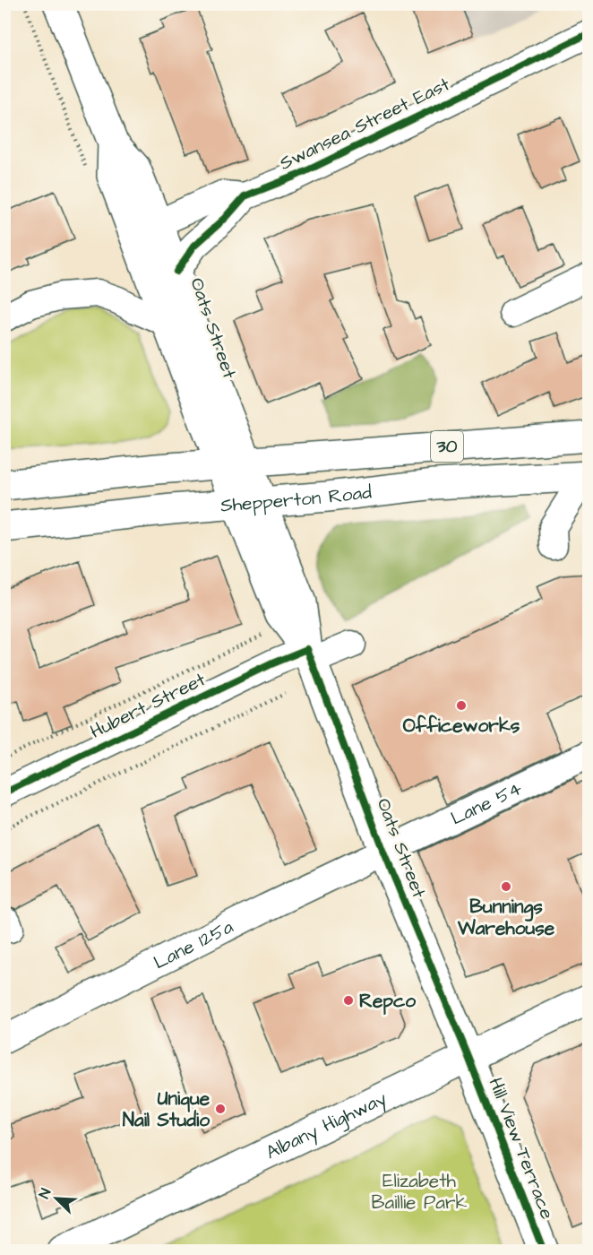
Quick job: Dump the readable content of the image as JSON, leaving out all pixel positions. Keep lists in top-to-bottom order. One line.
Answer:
{"streets":{"main road":["Oats Street","30","Shepperton Road","Albany Highway","Hill View Terrace"],"street":["Swansea Street East","Hubert Street","Lane 54","Lane 125a"]},"crossings":[["Swansea Street East","Oats Street"],["Oats Street","Shepperton Road"],["Oats Street","Hubert Street"],["Oats Street","Lane 54"],["Oats Street","Lane 125a"],["Oats Street","Albany Highway"],["Oats Street","Hill View Terrace"],["Lane 54","Lane 125a"],["Albany Highway","Hill View Terrace"]],"parks":["Elizabeth Baillie Park"],"places":["Officeworks","Bunnings Warehouse","Repco","Unique Nail Studio"],"north":"top left"}
